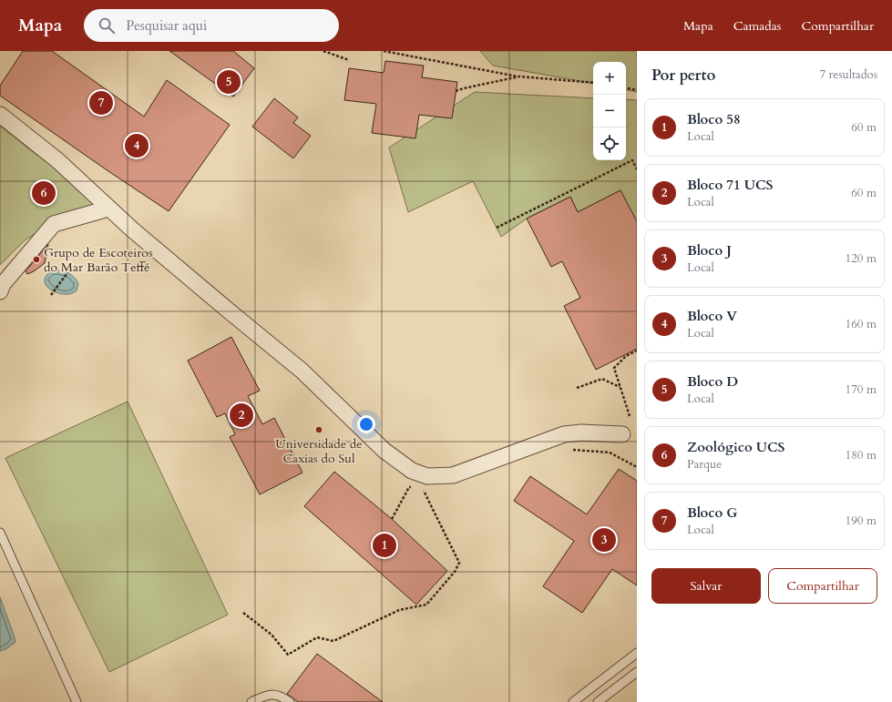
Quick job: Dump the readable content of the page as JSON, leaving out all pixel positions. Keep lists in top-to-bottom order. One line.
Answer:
{"places":["Grupo de Escoteiros do Mar Barão Teffé","Universidade de Caxias do Sul"],"page":{"header":"Mapa","search":"Pesquisar aqui","nav":["Mapa","Camadas","Compartilhar"],"heading":["Por perto","7 resultados"],"map_buttons":["+","−"],"pins":["5","7","4","6","2","3","1"],"list":[{"mark":"1","name":"Bloco 58","note":"Local","value":"60 m"},{"mark":"2","name":"Bloco 71 UCS","note":"Local","value":"60 m"},{"mark":"3","name":"Bloco J","note":"Local","value":"120 m"},{"mark":"4","name":"Bloco V","note":"Local","value":"160 m"},{"mark":"5","name":"Bloco D","note":"Local","value":"170 m"},{"mark":"6","name":"Zoológico UCS","note":"Parque","value":"180 m"},{"mark":"7","name":"Bloco G","note":"Local","value":"190 m"}],"buttons":["Salvar","Compartilhar"]}}
